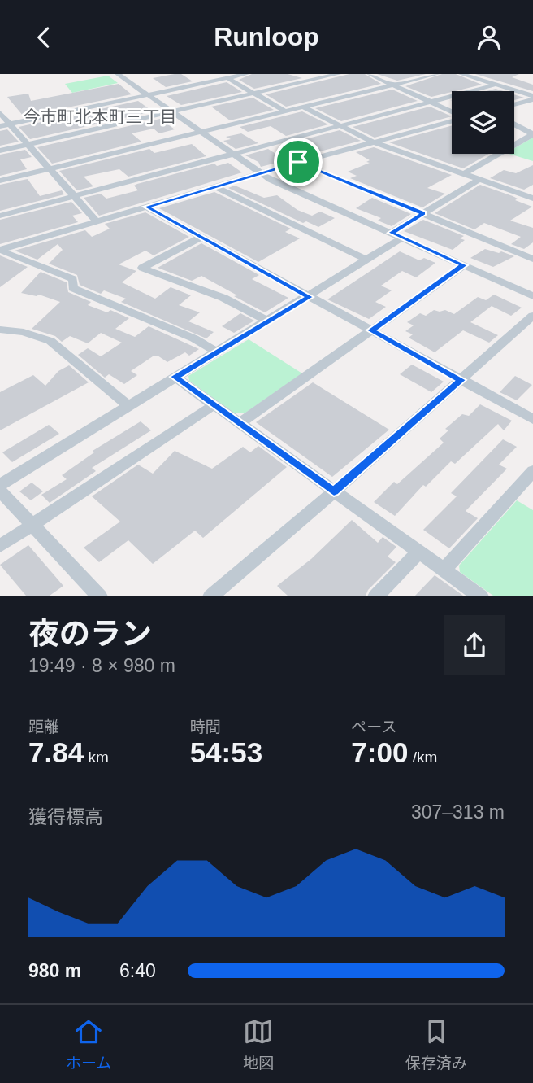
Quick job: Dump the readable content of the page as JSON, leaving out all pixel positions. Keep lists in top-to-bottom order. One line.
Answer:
{"districts":["今市町北本町三丁目"],"page":{"header":"Runloop","heading":["夜のラン","19:49 · 8 × 980 m"],"stats":[["距離","7.84 km"],["時間","54:53"],["ペース","7:00 /km"]],"chart":["獲得標高","307–313 m"],"list":[{"name":"980 m","note":"6:40"}],"tabs":["ホーム","地図","保存済み"]}}
